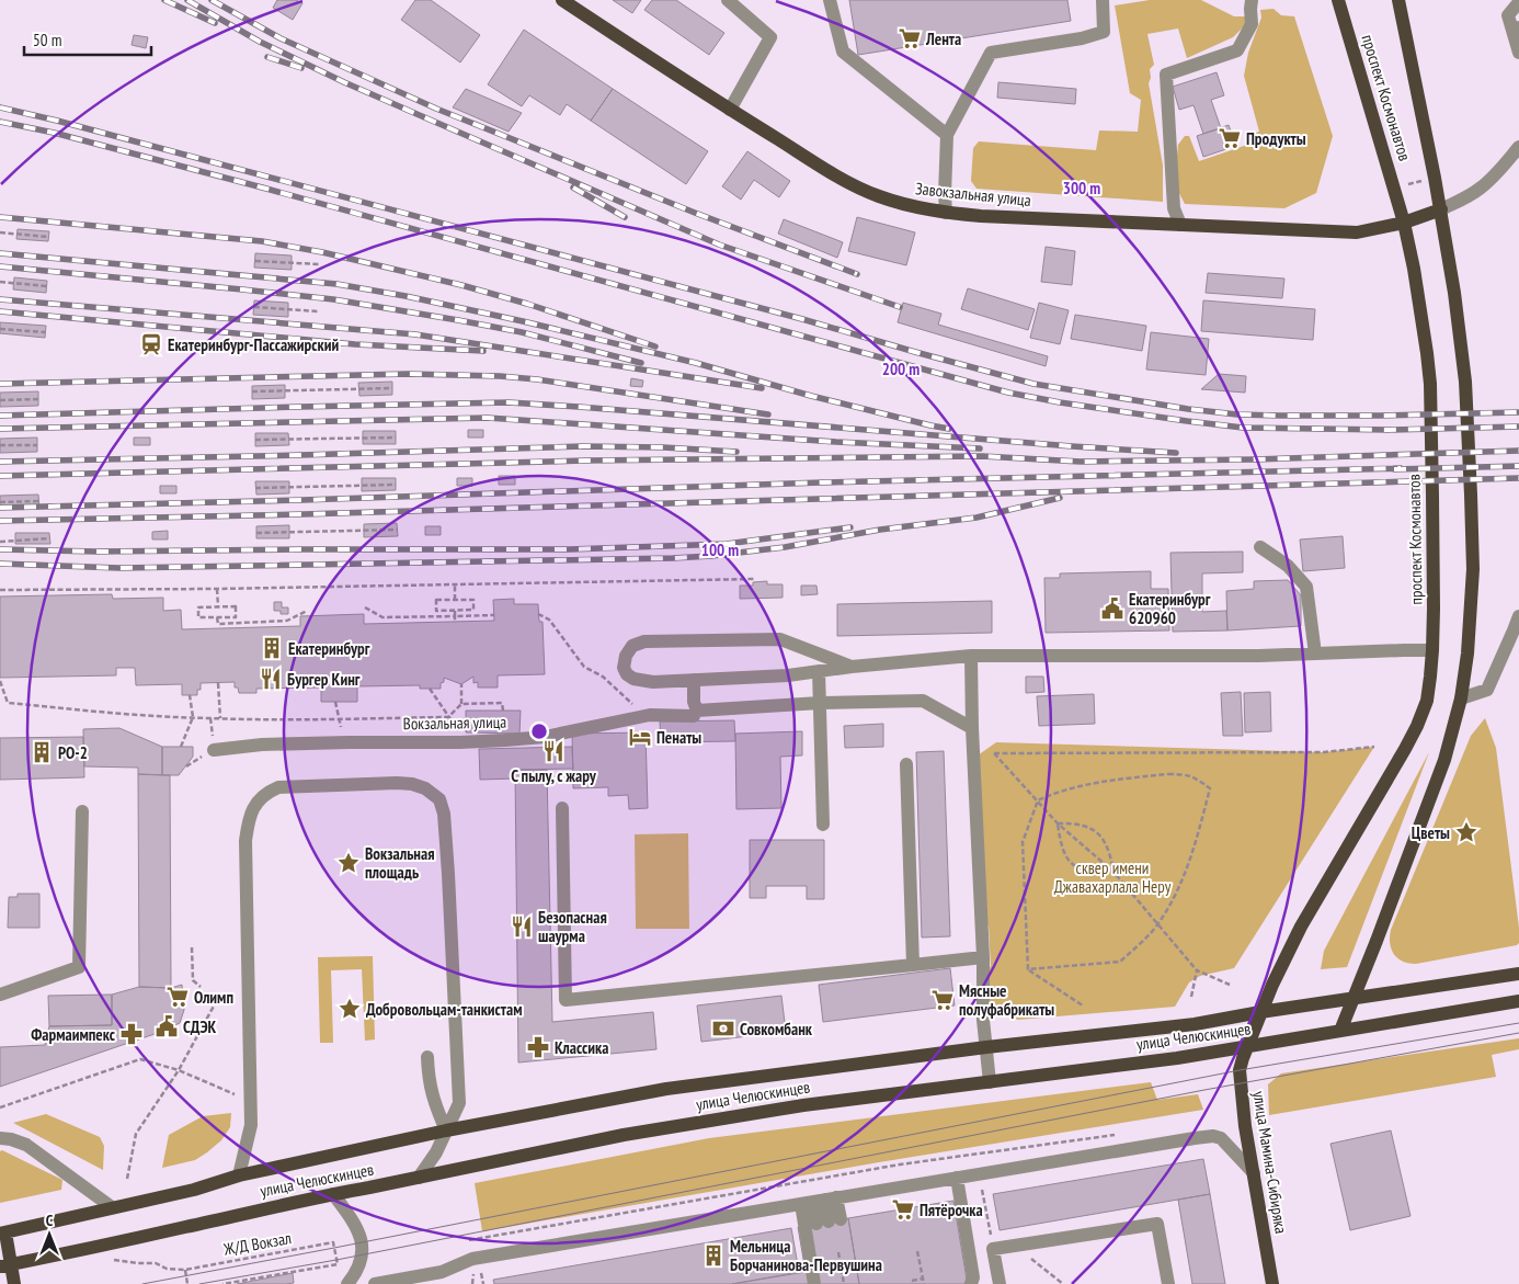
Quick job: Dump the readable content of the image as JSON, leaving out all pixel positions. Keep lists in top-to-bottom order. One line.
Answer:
{"streets":{"main road":["проспект Космонавтов","Завокзальная улица","улица Челюскинцев","улица Мамина-Сибиряка"],"street":["Вокзальная улица"],"path":["Ж/Д Вокзал"]},"crossings":[["проспект Космонавтов","Завокзальная улица"],["проспект Космонавтов","улица Челюскинцев"],["проспект Космонавтов","улица Мамина-Сибиряка"],["улица Челюскинцев","улица Мамина-Сибиряка"]],"parks":["сквер имени Джавахарлала Неру"],"places":{"supermarket":["Лента","Продукты","Олимп","Мясные полуфабрикаты","Пятёрочка"],"station":["Екатеринбург-Пассажирский"],"public building":["Екатеринбург 620960","СДЭК"],"building":["Екатеринбург","РО-2","Мельница Борчанинова-Первушина"],"restaurant":["Бургер Кинг","С пылу, с жару","Безопасная шаурма"],"hotel":["Пенаты"],"place":["Цветы","Вокзальная площадь","Добровольцам-танкистам"],"bank":["Совкомбанк"],"pharmacy":["Фармаимпекс","Классика"]},"scale_bar":"50 m","north":"top","rings":["300 m","200 m","100 m"]}
